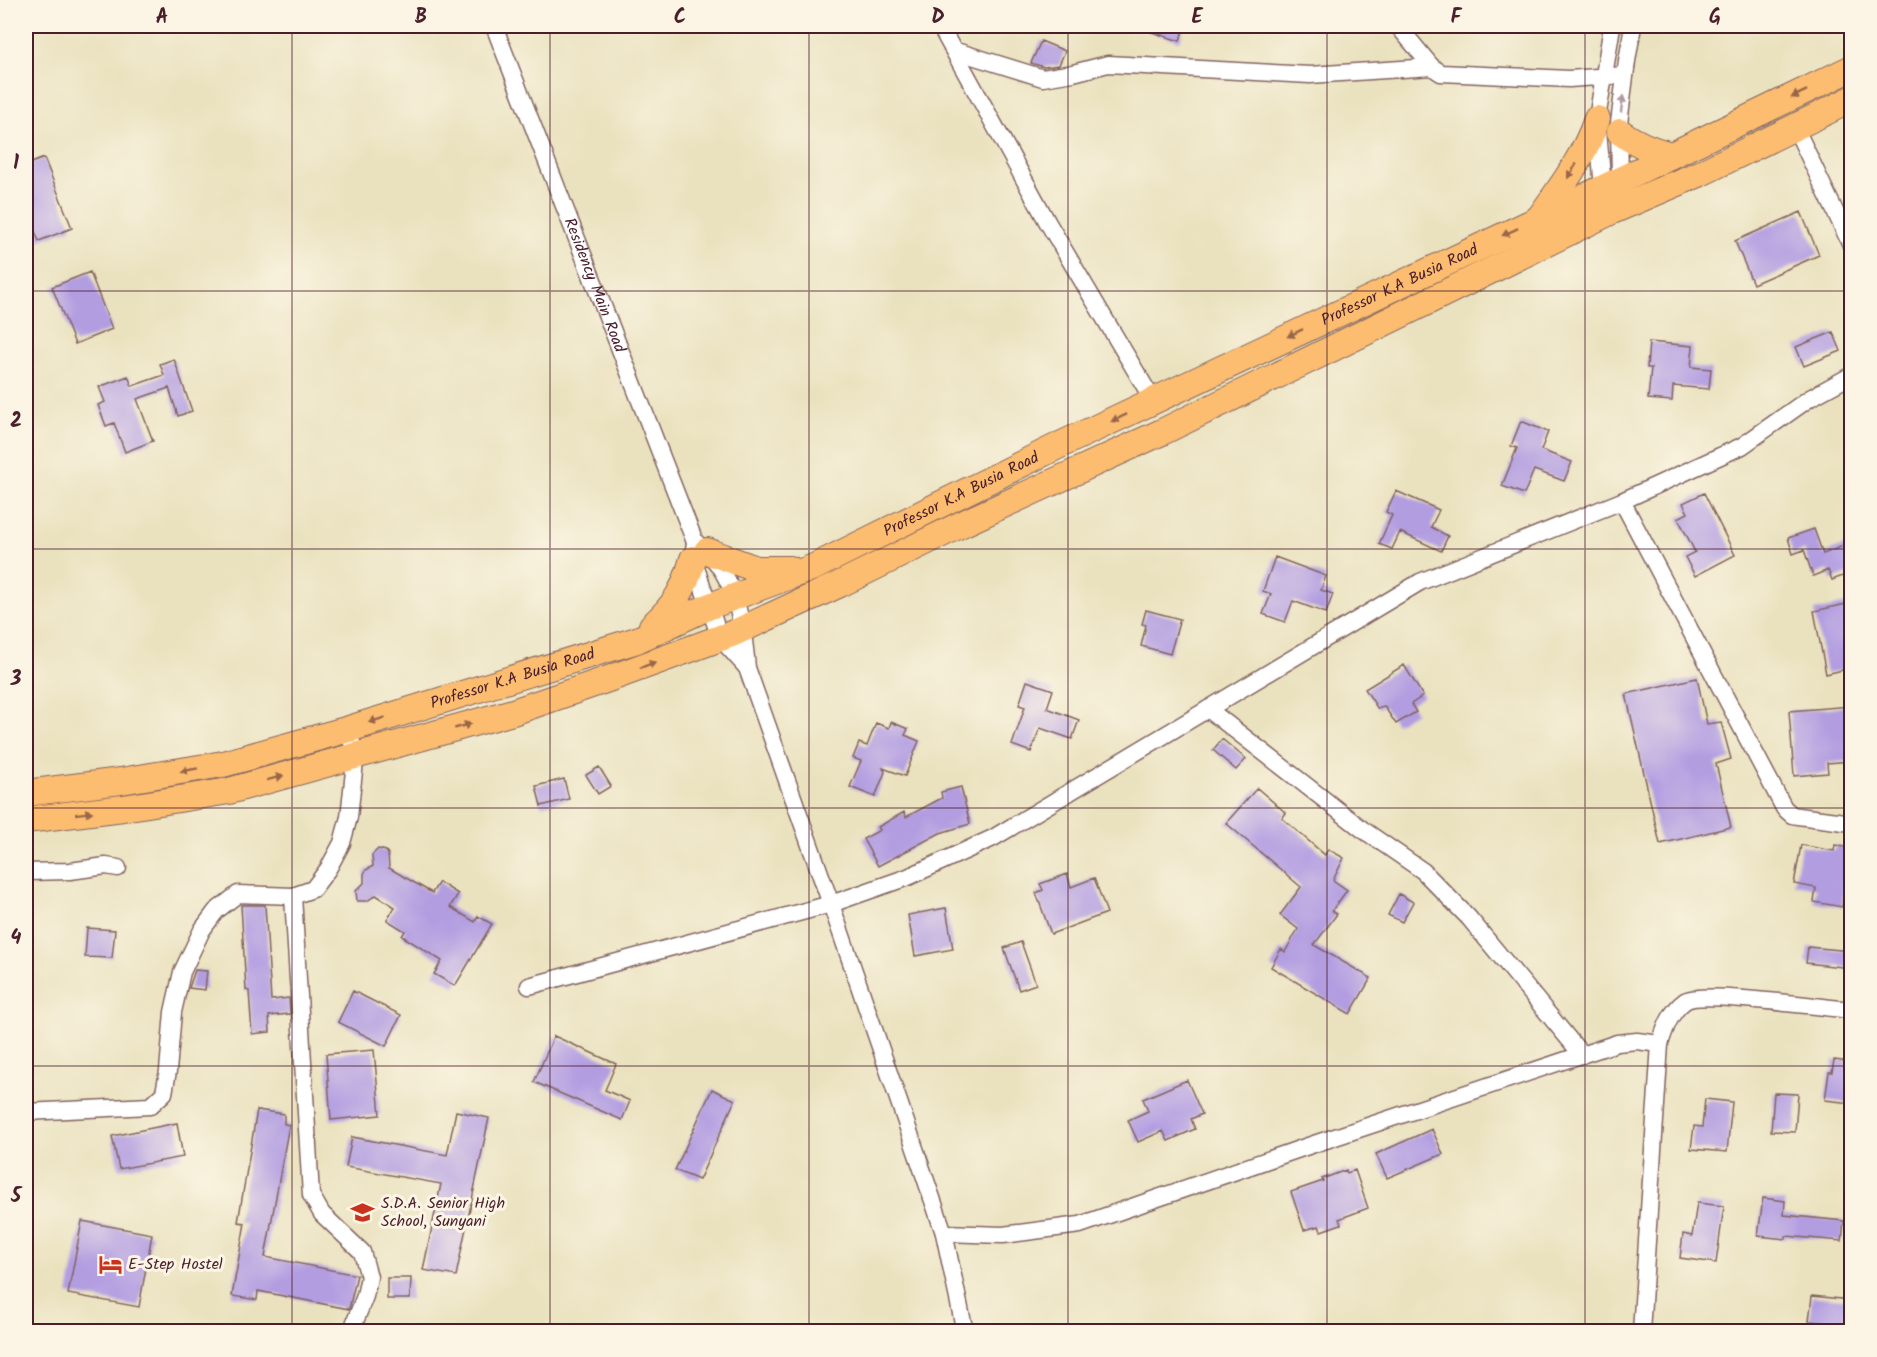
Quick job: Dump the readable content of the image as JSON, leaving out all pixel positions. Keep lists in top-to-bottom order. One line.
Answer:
{"streets":{"main road":["Professor K.A Busia Road"],"street":["Residency Main Road"]},"places":{"school or university":["S.D.A. Senior High School, Sunyani"],"hotel":["E-Step Hostel"]},"grid":{"columns":["A","B","C","D","E","F","G"],"rows":["1","2","3","4","5"]}}
